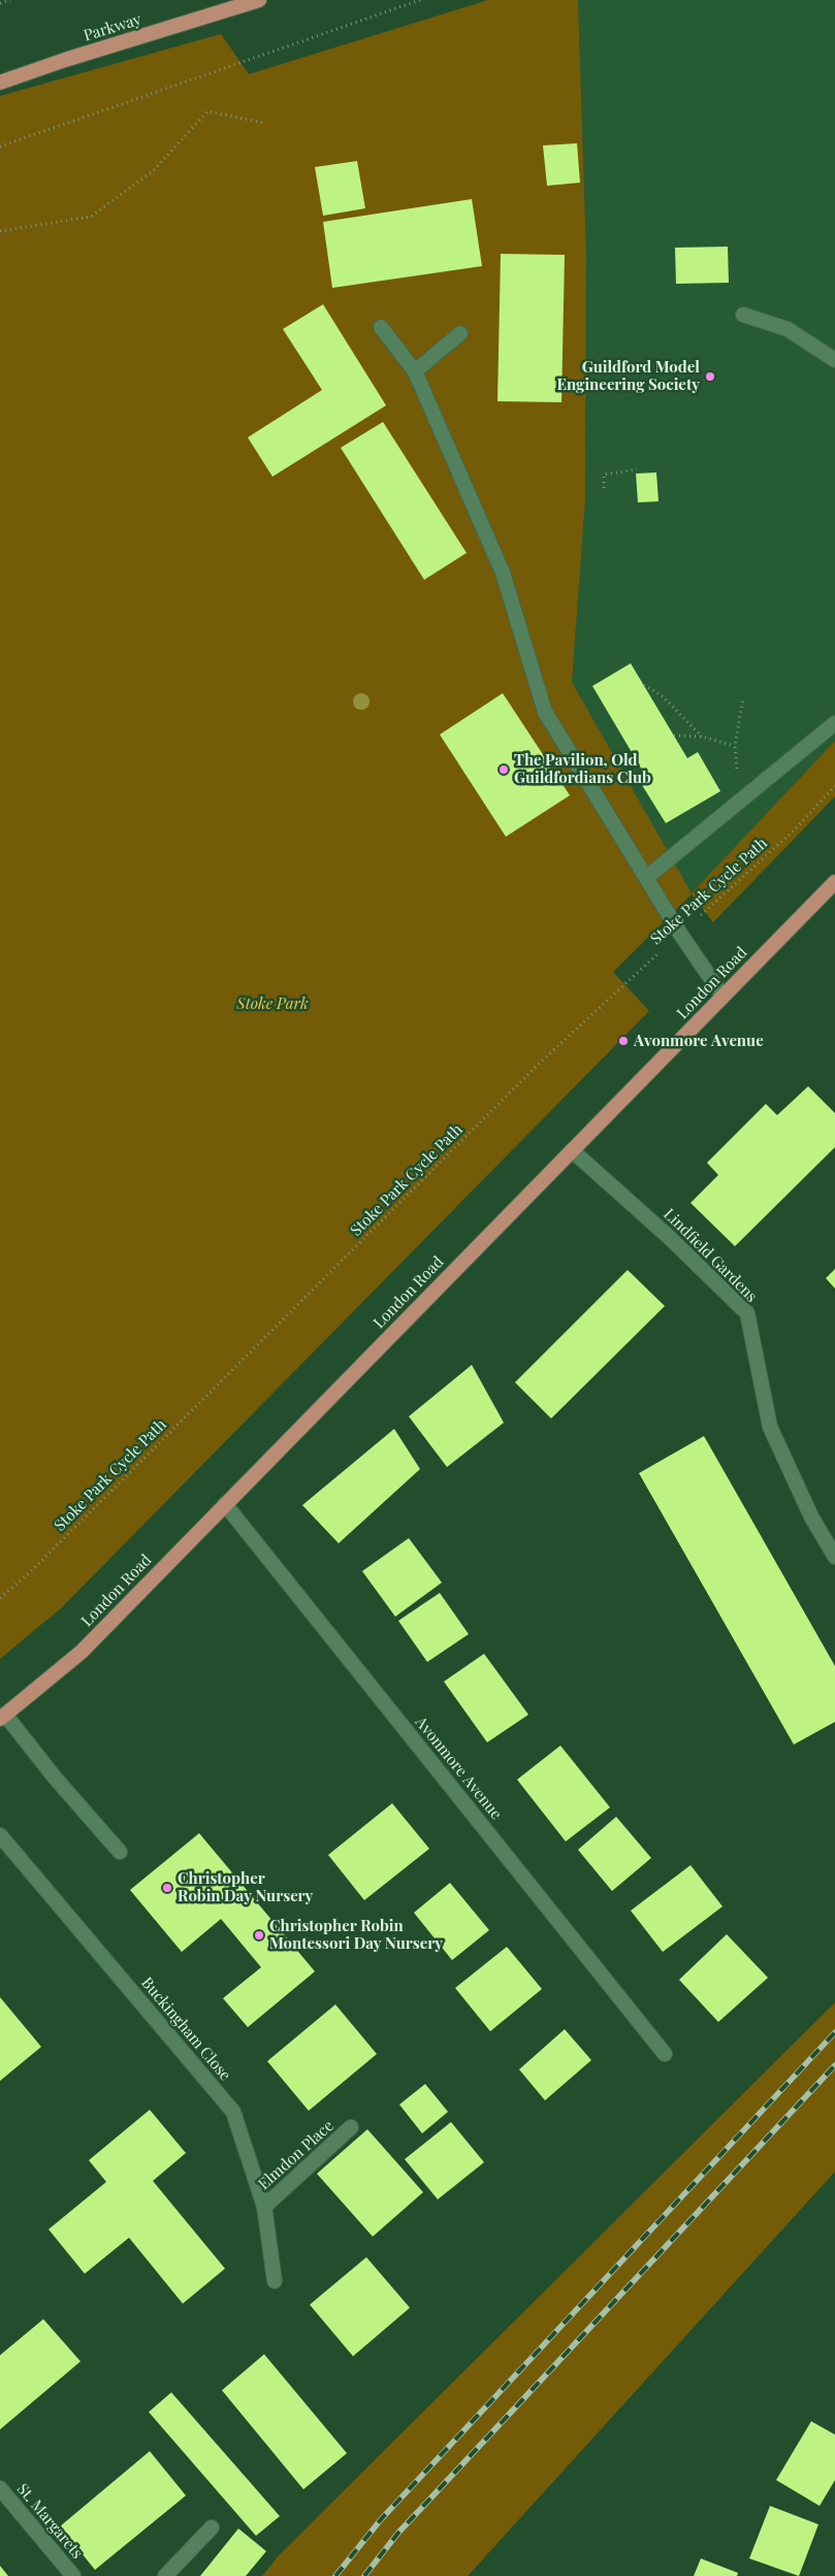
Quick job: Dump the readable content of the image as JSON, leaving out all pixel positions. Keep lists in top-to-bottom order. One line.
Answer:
{"streets":{"main road":["Parkway","London Road"],"street":["Lindfield Gardens","Avonmore Avenue","Buckingham Close","Elmdon Place","St. Margarets"],"path":["Stoke Park Cycle Path"]},"crossings":[["London Road","Lindfield Gardens"],["London Road","Avonmore Avenue"],["Buckingham Close","Elmdon Place"]],"parks":["Stoke Park"],"places":["Guildford Model Engineering Society","The Pavilion, Old Guildfordians Club","Avonmore Avenue","Christopher Robin Day Nursery","Christopher Robin Montessori Day Nursery"]}
